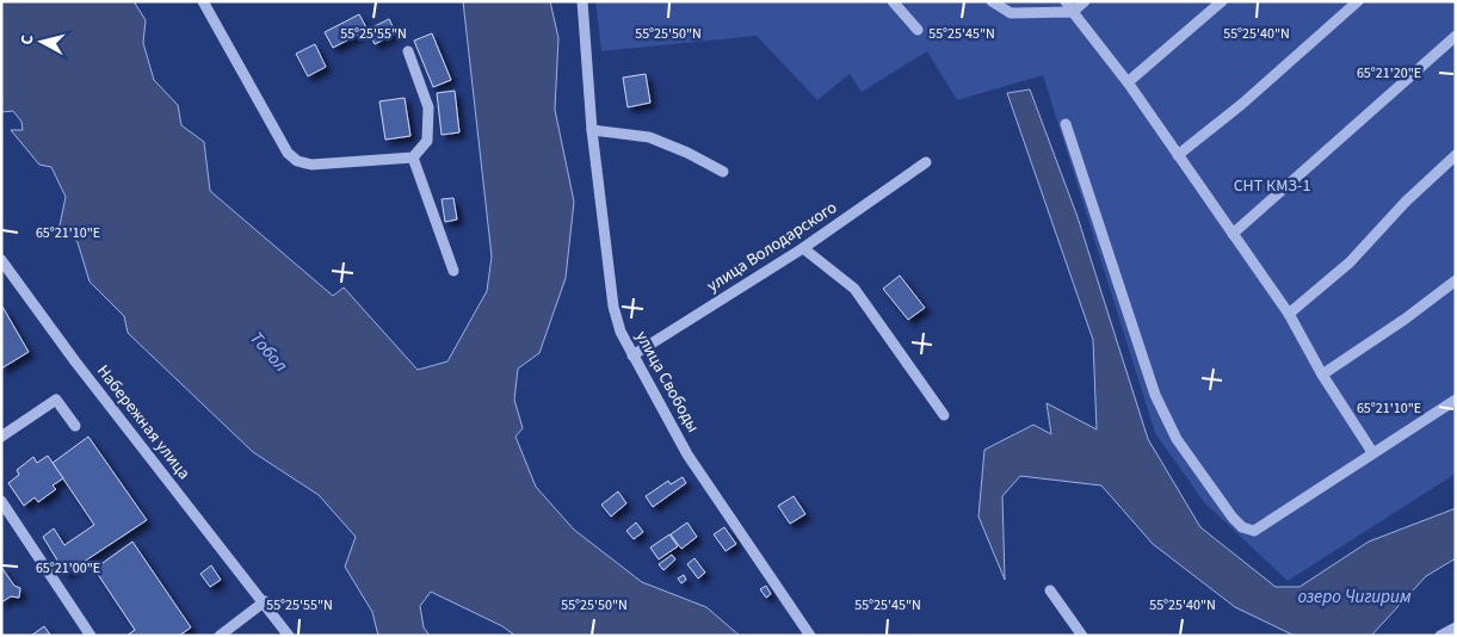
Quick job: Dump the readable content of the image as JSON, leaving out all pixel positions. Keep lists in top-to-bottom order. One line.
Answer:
{"streets":{"street":["улица Володарского","улица Свободы","Набережная улица"]},"crossings":[["улица Володарского","улица Свободы"]],"water":["Тобол","озеро Чигирим"],"parks":["СНТ КМЗ-1"],"north":"left","coordinates":["55°25'55\"N","55°25'50\"N","55°25'45\"N","55°25'40\"N","65°21'20\"E","65°21'10\"E","65°21'00\"E"]}
